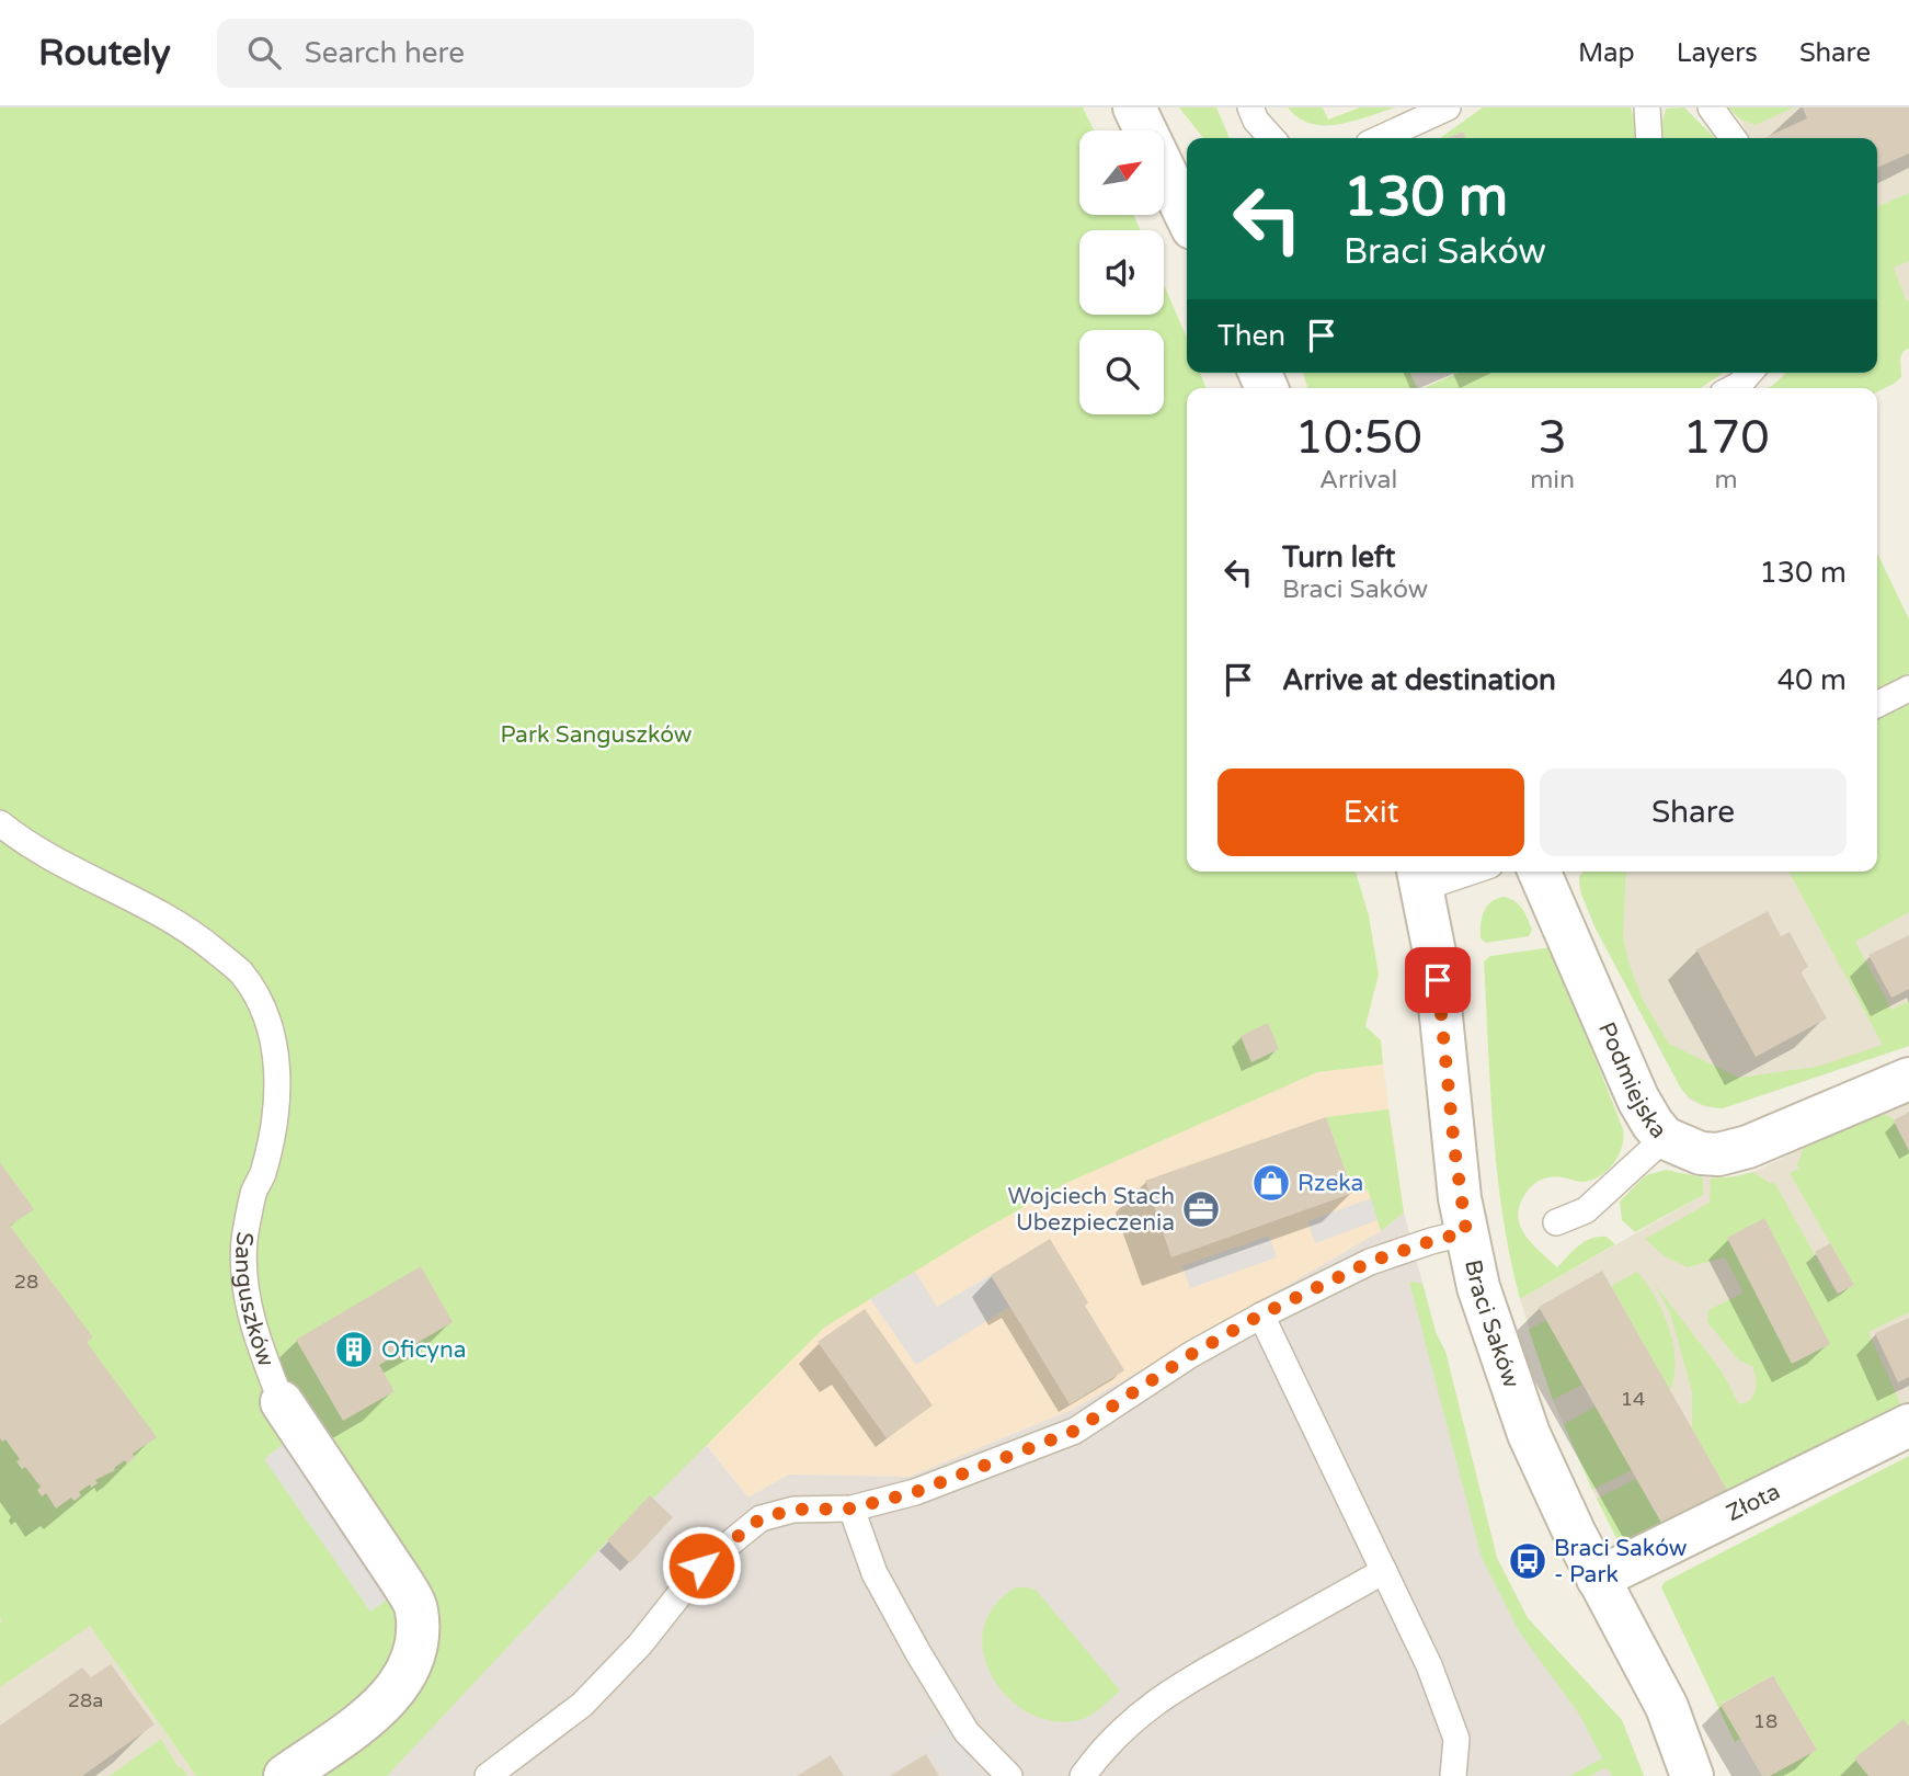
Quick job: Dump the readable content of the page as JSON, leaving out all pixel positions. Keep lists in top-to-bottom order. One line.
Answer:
{"streets":{"street":["Podmiejska","Sanguszków","Braci Saków","Złota"]},"crossings":[["Braci Saków","Złota"]],"parks":["Park Sanguszków"],"places":{"shop":["Rzeka"],"office":["Wojciech Stach Ubezpieczenia"],"building":["Oficyna"],"bus stop":["Braci Saków - Park"]},"house_numbers":["28","14","28a","18"],"north":"top right","page":{"header":"Routely","search":"Search here","nav":["Map","Layers","Share"],"turn":["130 m","Braci Saków"],"then":"Then","eta":["10:50","Arrival","3","min","170","m"],"list":[{"name":"Turn left","note":"Braci Saków","value":"130 m"},{"name":"Arrive at destination","value":"40 m"}],"buttons":["Exit","Share"]}}
